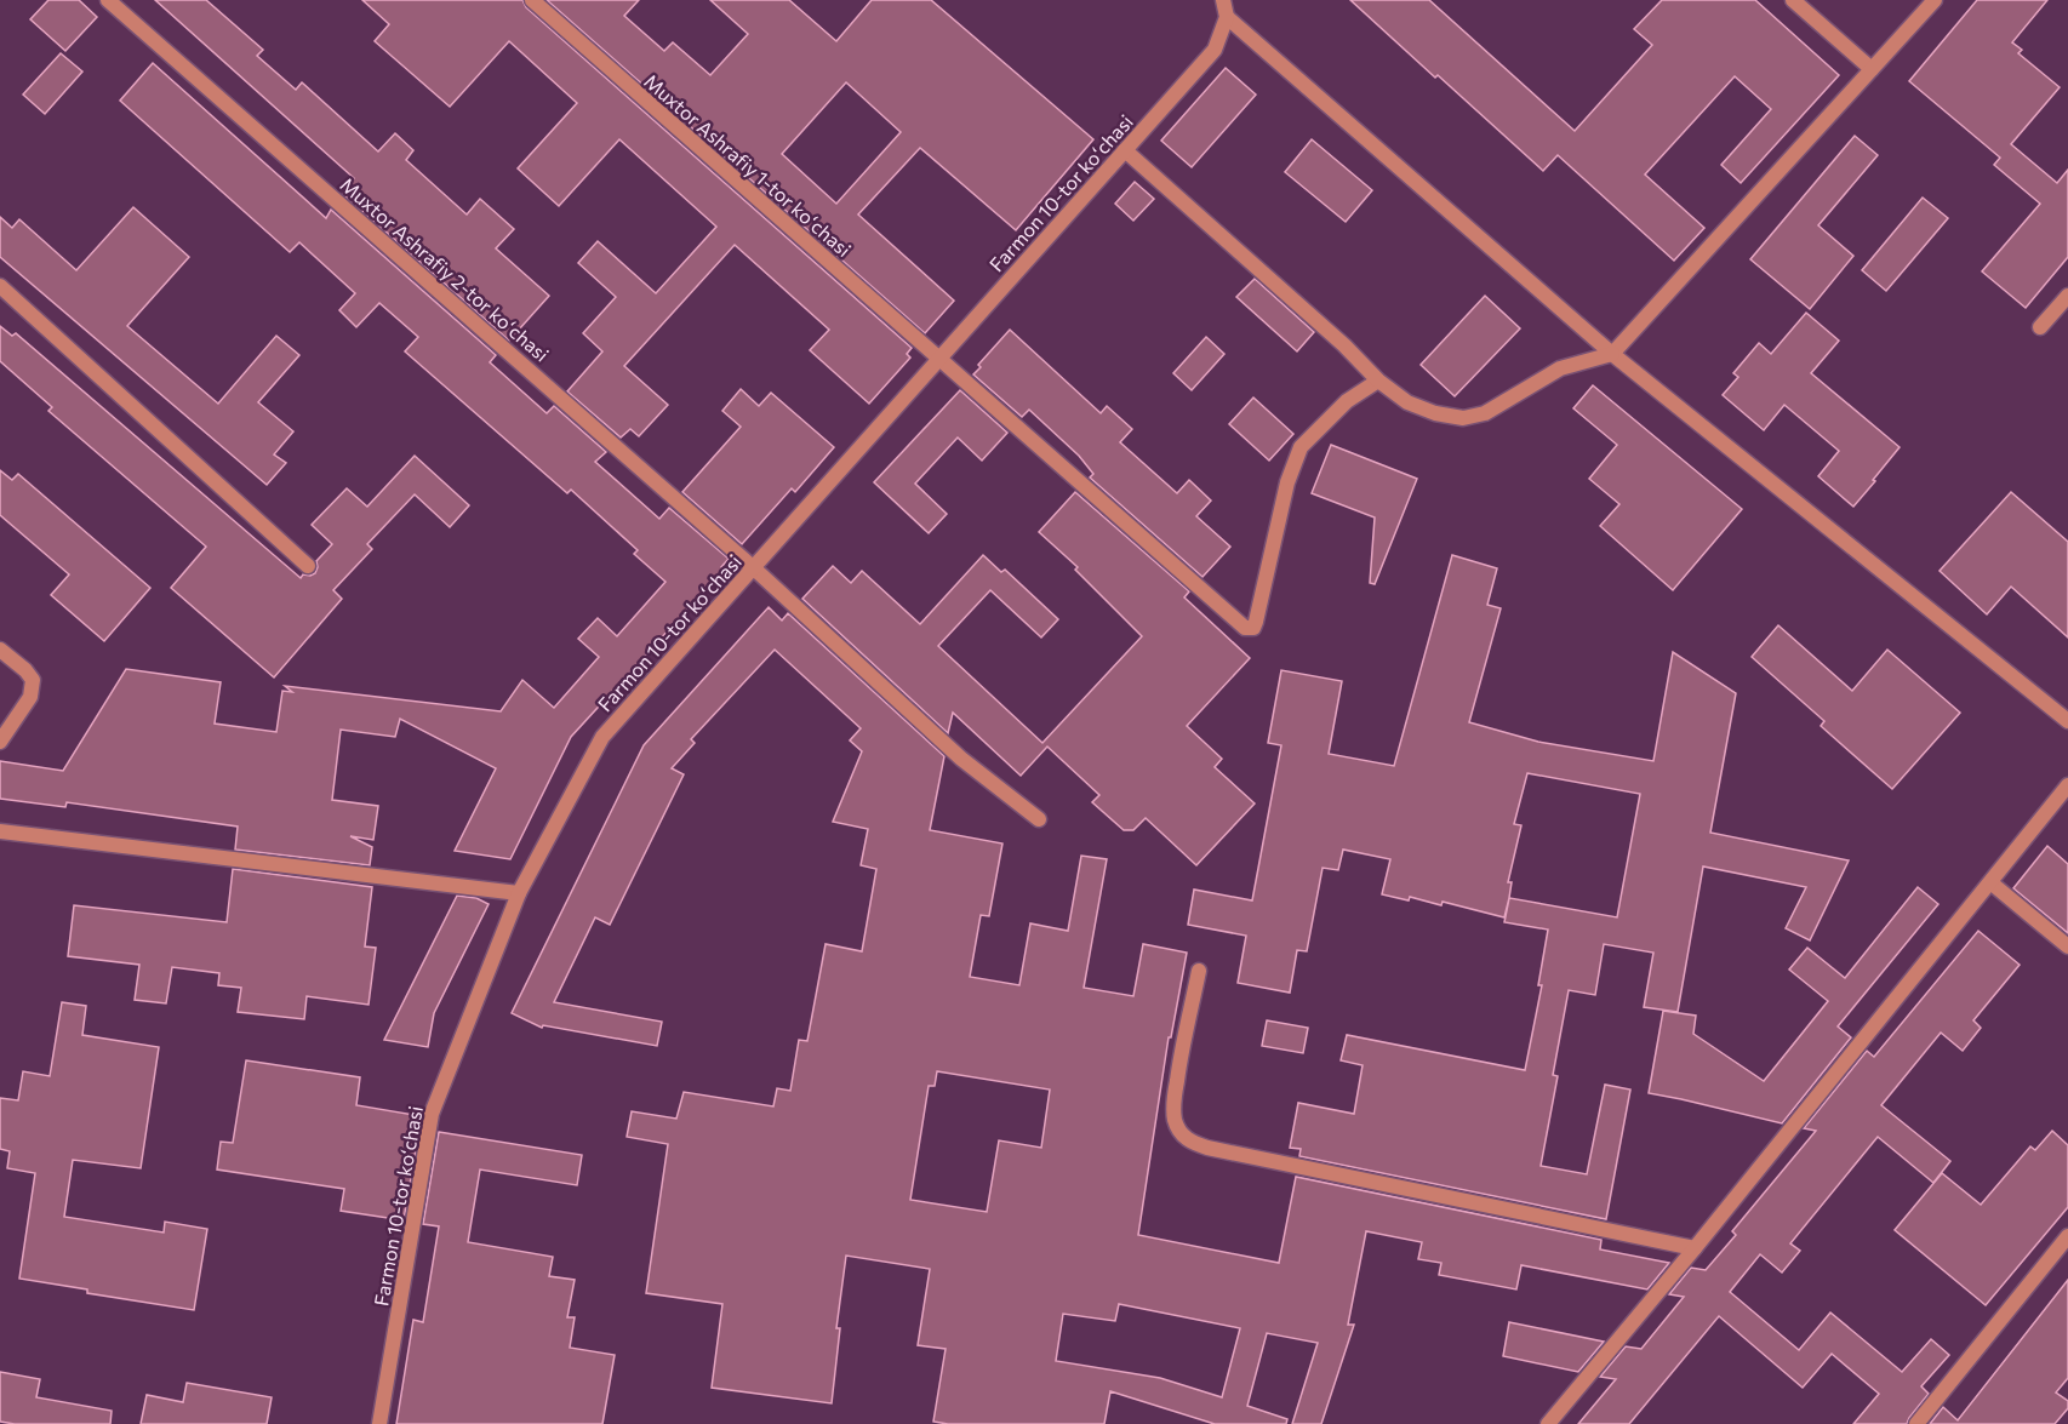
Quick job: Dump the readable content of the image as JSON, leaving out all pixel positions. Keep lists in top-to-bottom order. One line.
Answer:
{"streets":{"street":["Muxtor Ashrafiy 1-tor koʻchasi","Farmon 10-tor koʻchasi","Muxtor Ashrafiy 2-tor koʻchasi"]},"crossings":[["Muxtor Ashrafiy 1-tor koʻchasi","Farmon 10-tor koʻchasi"],["Farmon 10-tor koʻchasi","Muxtor Ashrafiy 2-tor koʻchasi"]]}
